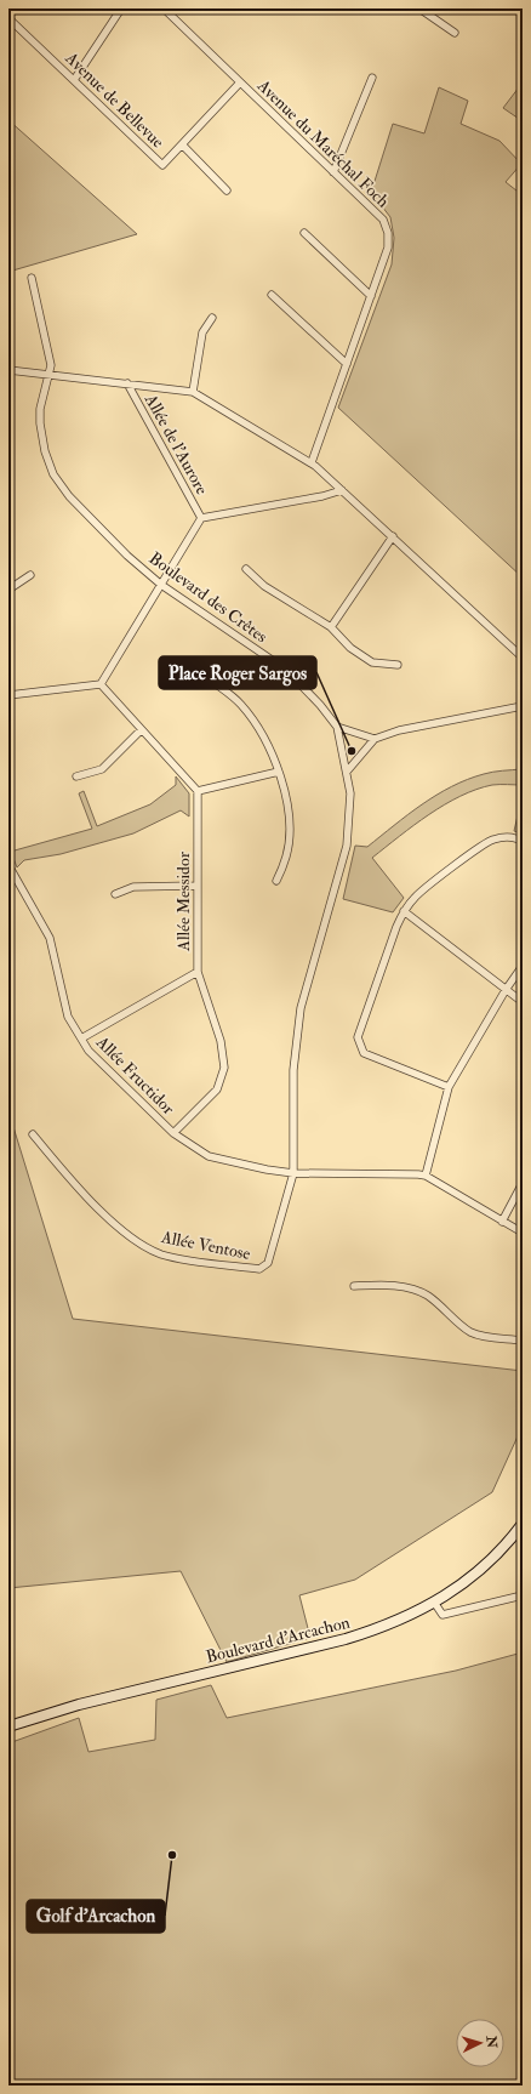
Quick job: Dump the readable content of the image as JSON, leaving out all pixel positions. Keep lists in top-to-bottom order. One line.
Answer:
{"streets":{"main road":["Boulevard d'Arcachon"],"street":["Avenue de Bellevue","Avenue du Maréchal Foch","Allée de l'Aurore","Boulevard des Crêtes","Allée Messidor","Allée Fructidor","Allée Ventose"]},"crossings":[["Avenue de Bellevue","Avenue du Maréchal Foch"],["Boulevard des Crêtes","Allée Fructidor"],["Boulevard des Crêtes","Allée Ventose"],["Allée Messidor","Allée Fructidor"],["Allée Fructidor","Allée Ventose"]],"places":["Place Roger Sargos","Golf d'Arcachon"],"north":"right"}
